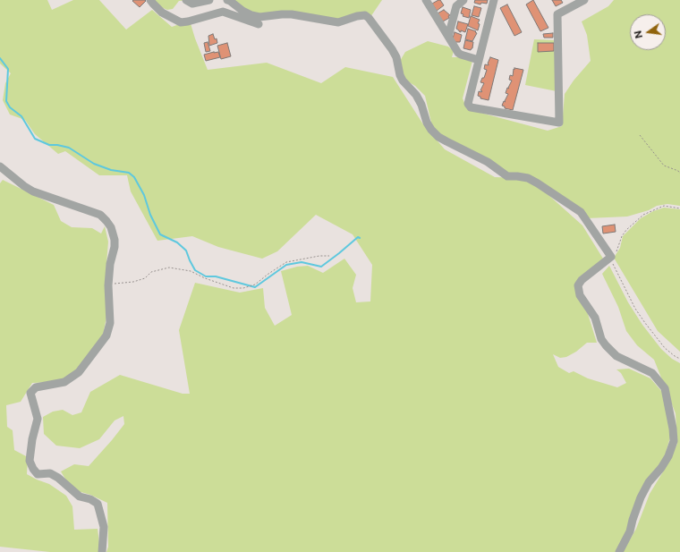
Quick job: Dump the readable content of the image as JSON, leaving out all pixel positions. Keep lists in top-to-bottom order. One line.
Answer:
{"north":"left"}
